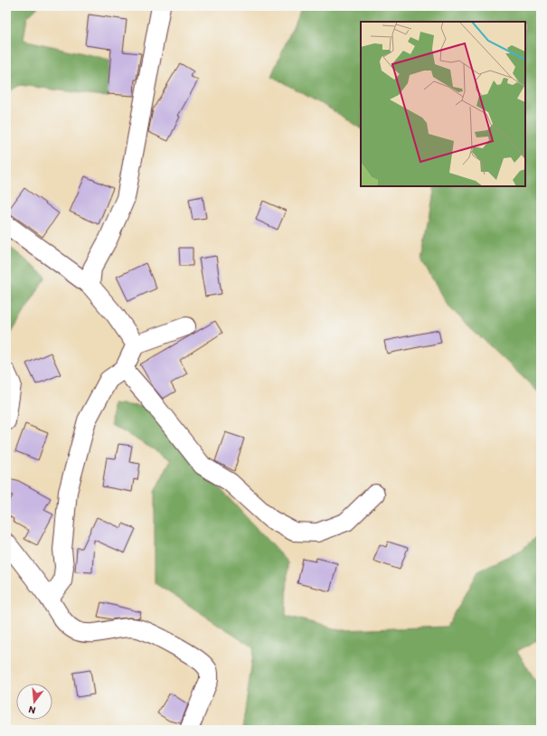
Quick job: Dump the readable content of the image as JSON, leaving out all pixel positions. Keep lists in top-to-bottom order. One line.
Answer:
{"north":"bottom"}
